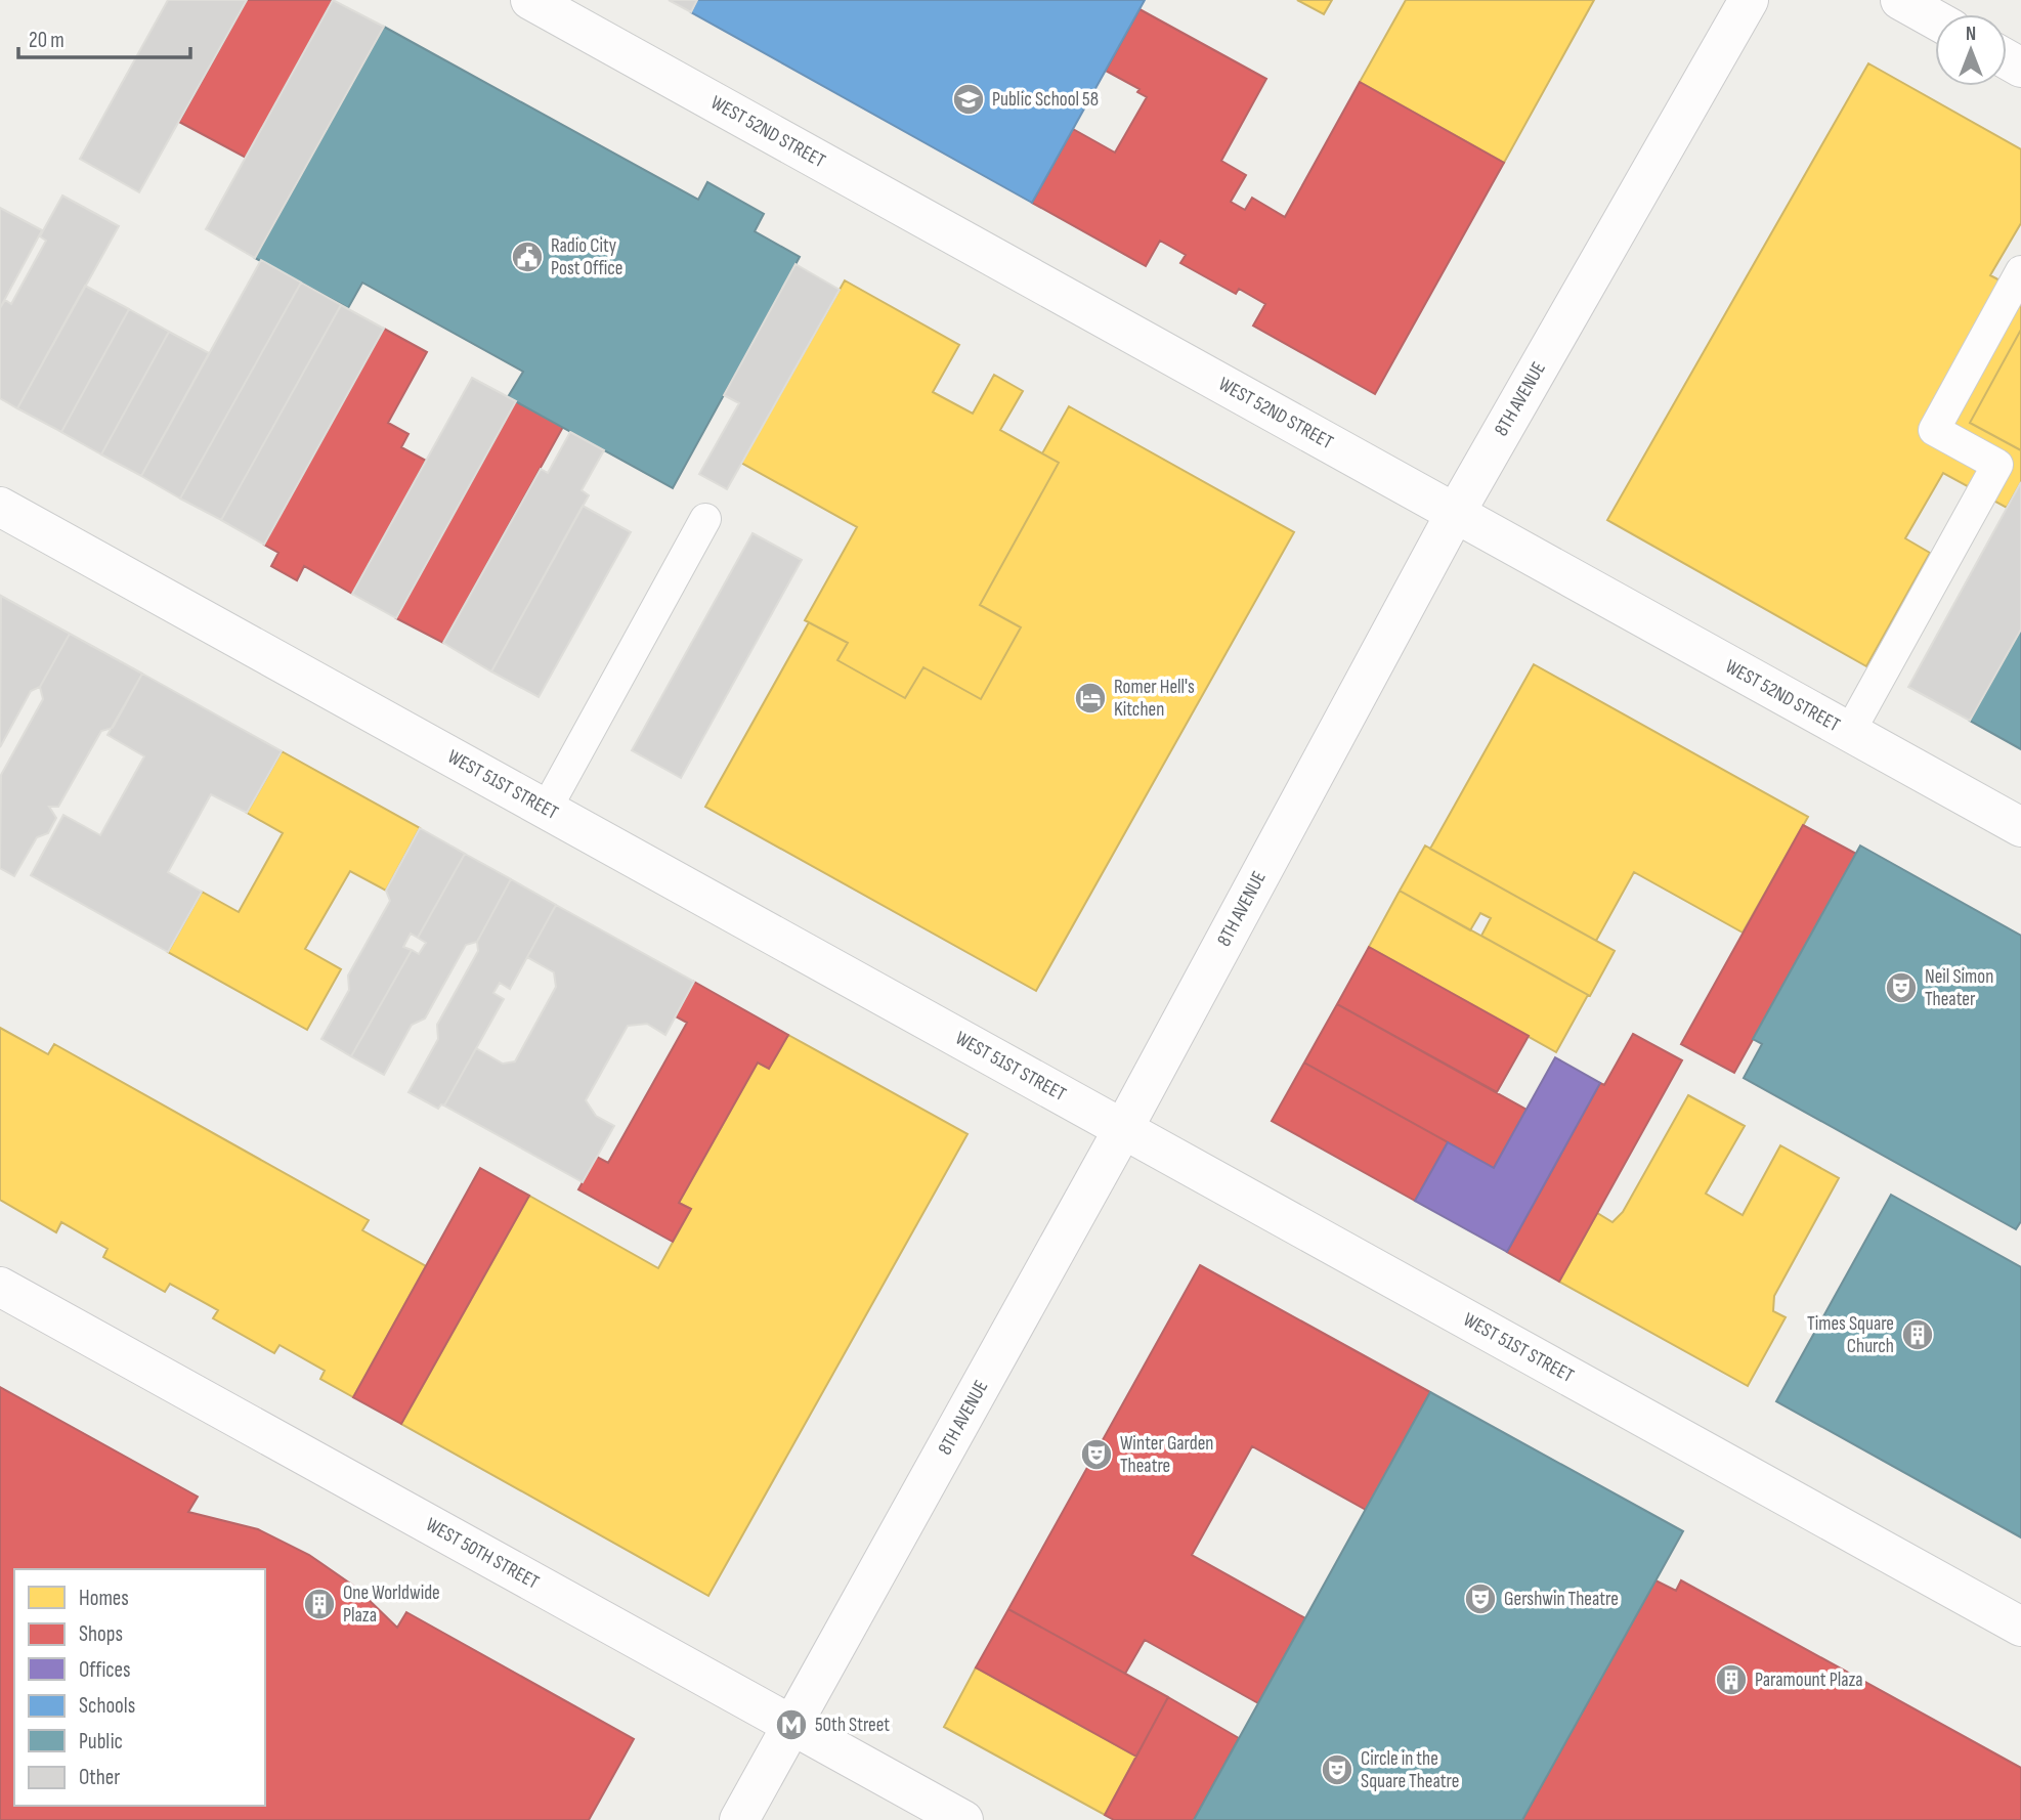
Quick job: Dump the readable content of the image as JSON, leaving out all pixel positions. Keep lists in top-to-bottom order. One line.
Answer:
{"streets":{"street":["WEST 52ND STREET","8TH AVENUE","WEST 51ST STREET","WEST 50TH STREET"]},"crossings":[["WEST 52ND STREET","8TH AVENUE"],["8TH AVENUE","WEST 51ST STREET"],["8TH AVENUE","WEST 50TH STREET"]],"places":{"school or university":["Public School 58"],"public building":["Radio City Post Office"],"hotel":["Romer Hell's Kitchen"],"theatre":["Neil Simon Theater","Winter Garden Theatre","Gershwin Theatre","Circle in the Square Theatre"],"building":["Times Square Church","One Worldwide Plaza","Paramount Plaza"],"metro station":["50th Street"]},"legend":["Homes","Shops","Offices","Schools","Public","Other"],"scale_bar":"20 m","north":"top"}
